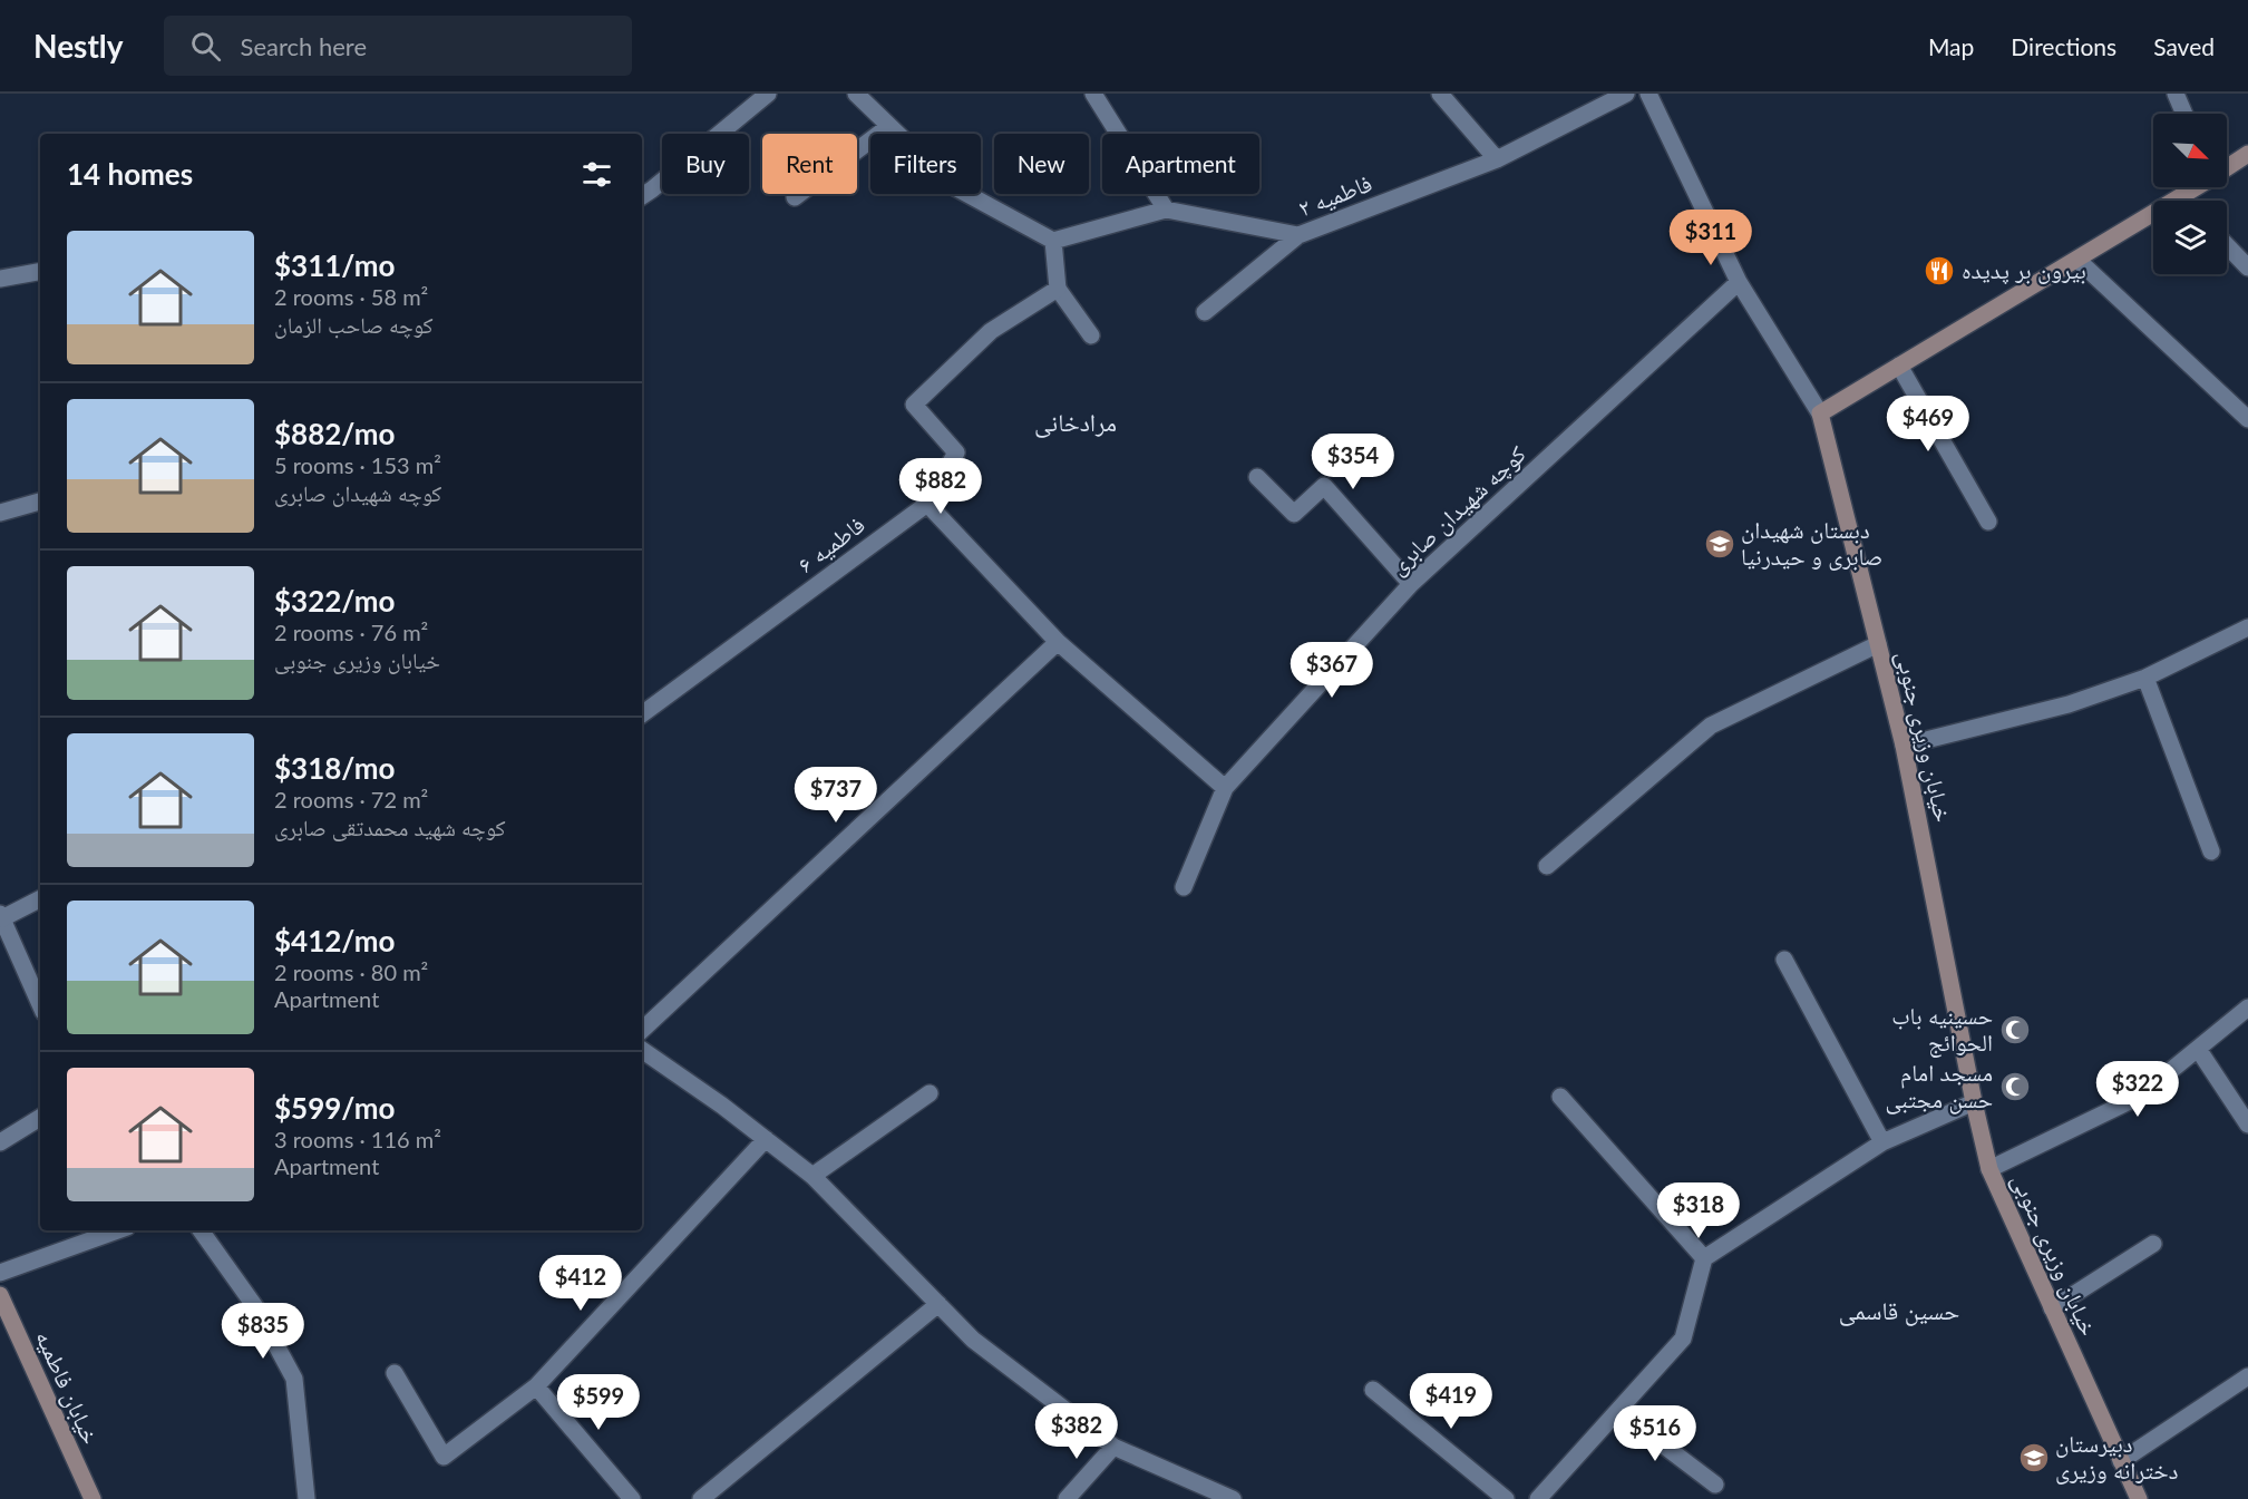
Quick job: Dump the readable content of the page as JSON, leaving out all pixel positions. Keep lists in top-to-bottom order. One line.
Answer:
{"streets":{"street":["فاطمیه ۲","کوچه شهیدان صابری","فاطمیه ۶","خیابان وزیری جنوبی","خیابان فاطمیه"]},"districts":["مرادخانی","حسین قاسمی"],"places":{"restaurant":["بیرون بر پدیده"],"school or university":["دبستان شهیدان صابری و حیدرنیا","دبیرستان دخترانه وزیری"],"mosque":["حسینیه باب الحوائج","مسجد امام حسن مجتبی"]},"north":"bottom right","page":{"header":"Nestly","search":"Search here","nav":["Map","Directions","Saved"],"chip":["Buy","Rent","Filters","New","Apartment"],"heading":"14 homes","price":["$311","$469","$354","$882","$367","$737","$322","$318","$412","$835","$419","$599","$382","$516"],"list":[{"name":"$311/mo","note":"2 rooms · 58 m² · کوچه صاحب الزمان"},{"name":"$882/mo","note":"5 rooms · 153 m² · کوچه شهیدان صابری"},{"name":"$322/mo","note":"2 rooms · 76 m² · خیابان وزیری جنوبی"},{"name":"$318/mo","note":"2 rooms · 72 m² · کوچه شهید محمدتقی صابری"},{"name":"$412/mo","note":"2 rooms · 80 m² · Apartment"},{"name":"$599/mo","note":"3 rooms · 116 m² · Apartment"}]}}
